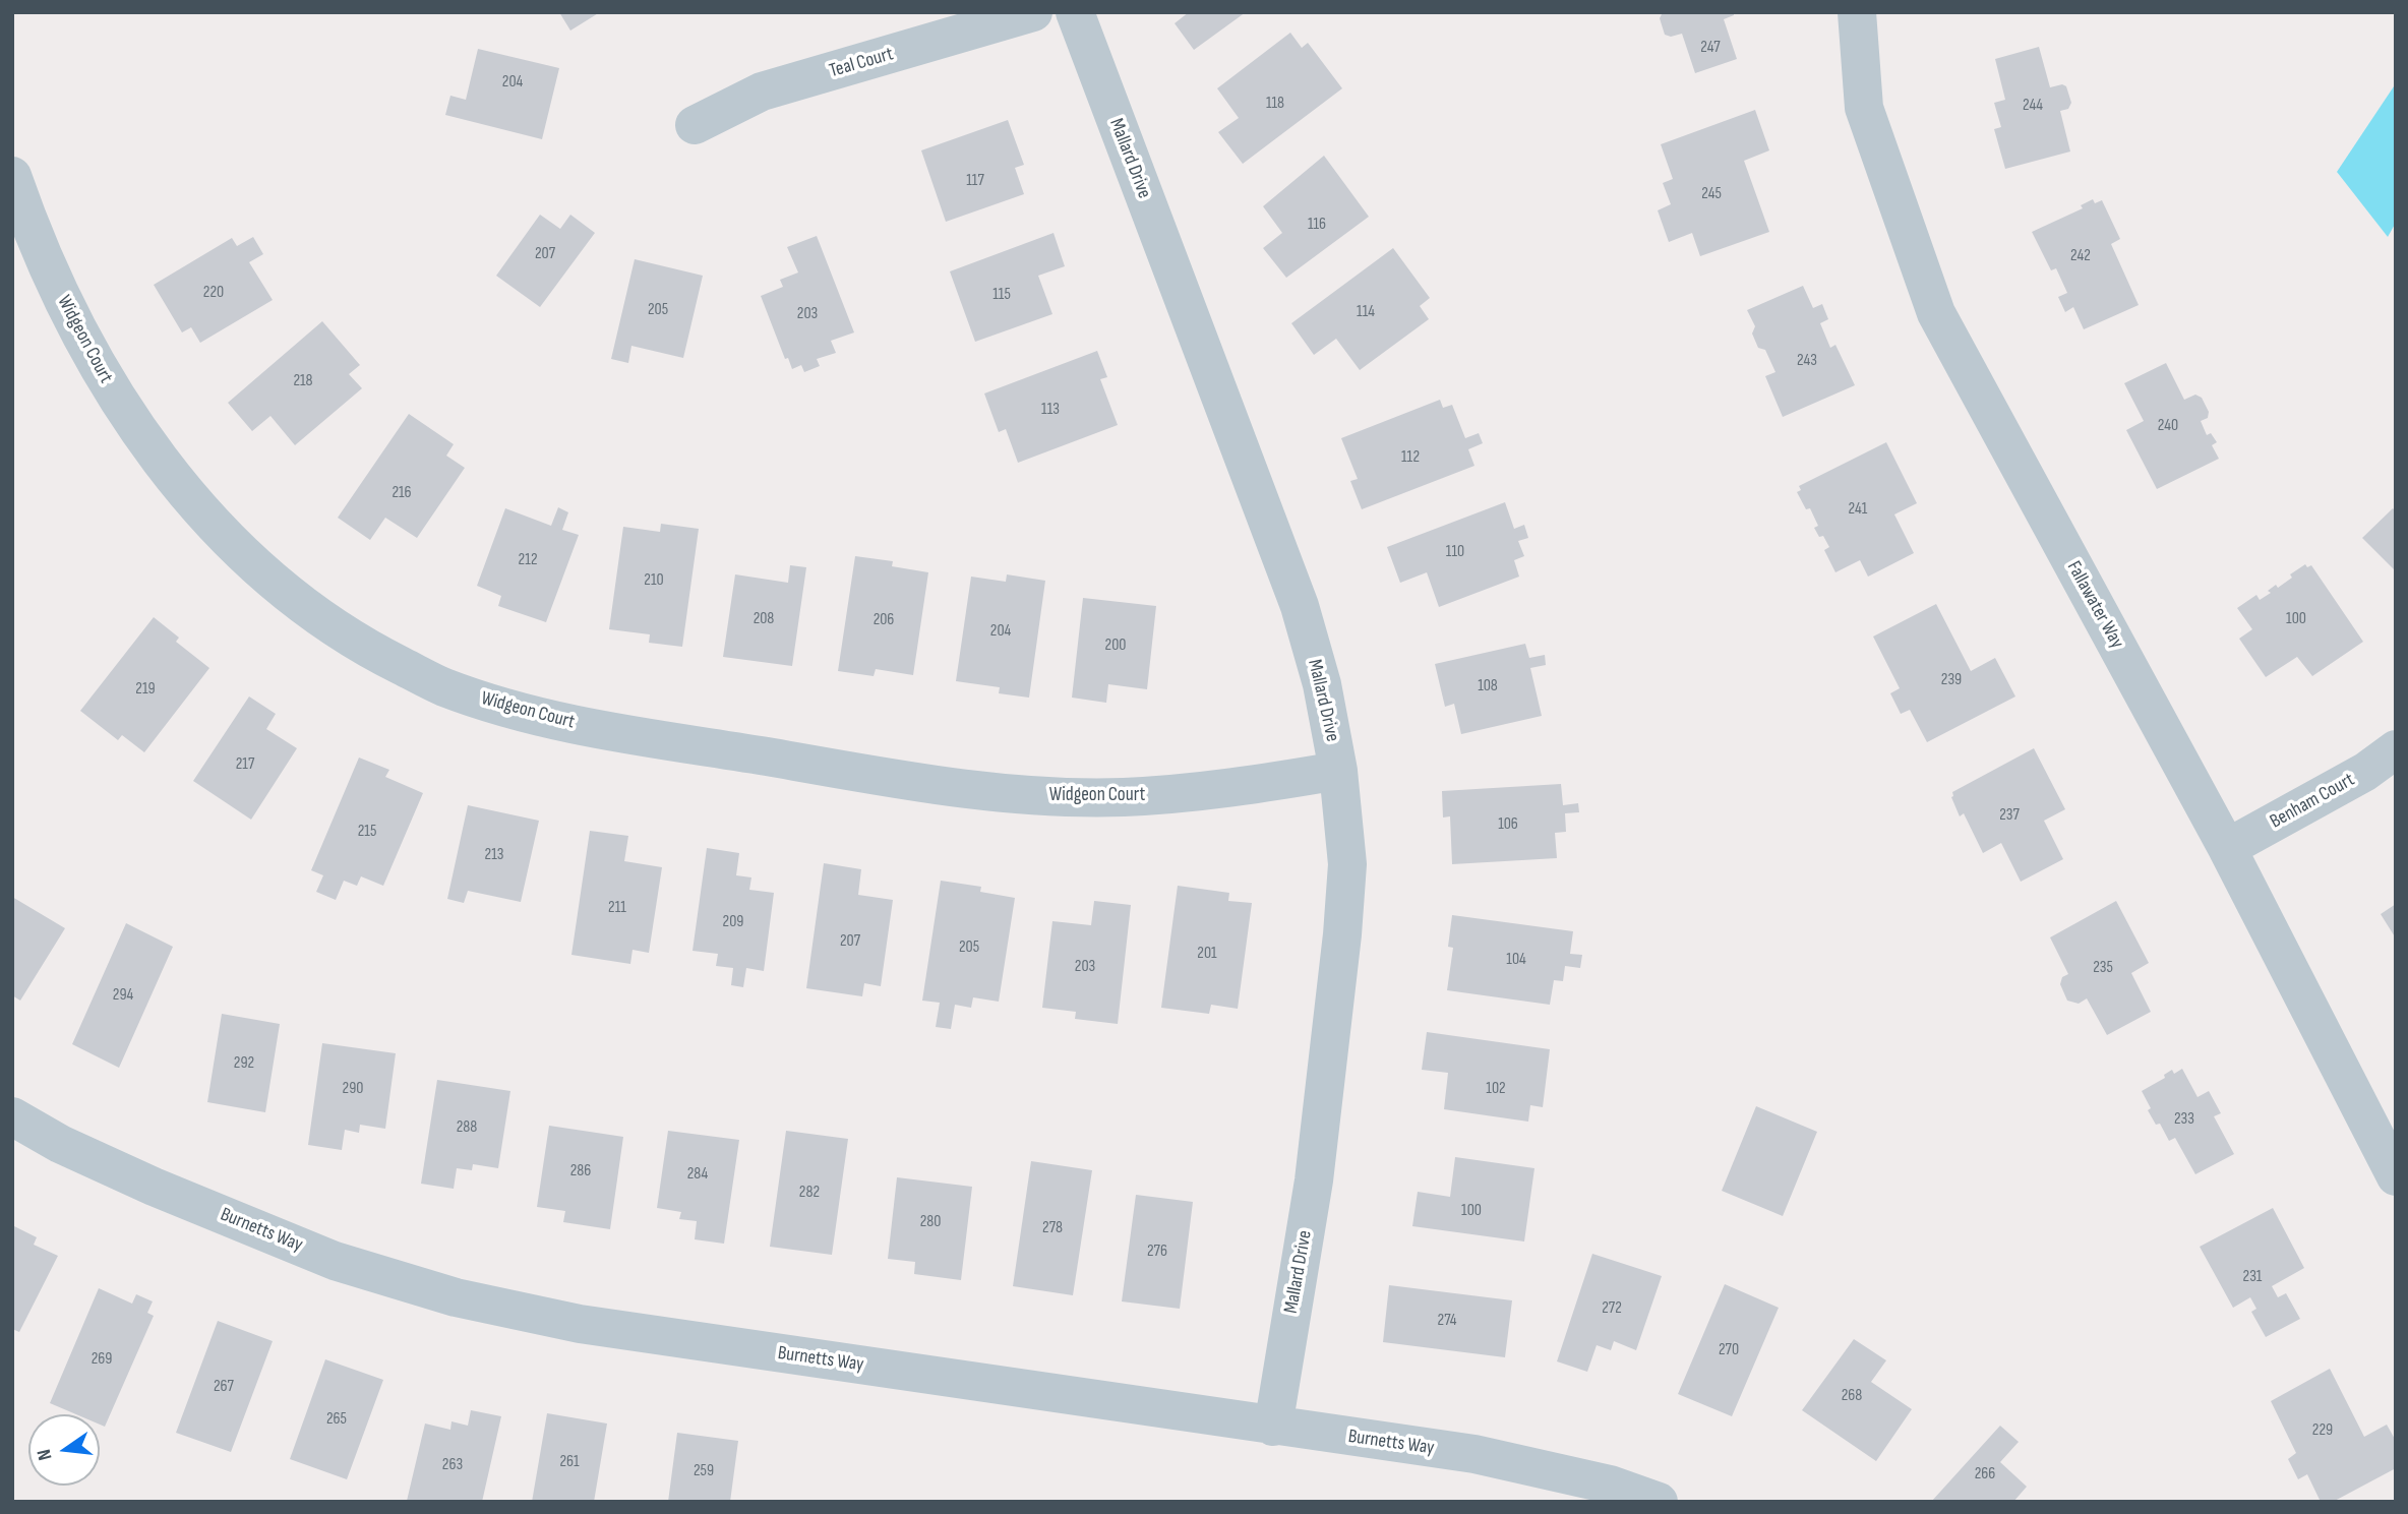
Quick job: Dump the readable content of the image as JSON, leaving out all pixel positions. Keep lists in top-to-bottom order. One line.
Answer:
{"streets":{"street":["Teal Court","Mallard Drive","Widgeon Court","Fallawater Way","Benham Court","Burnetts Way"]},"crossings":[["Mallard Drive","Widgeon Court"],["Mallard Drive","Burnetts Way"],["Fallawater Way","Benham Court"]],"house_numbers":["247","204","118","244","117","245","116","207","242","220","115","205","114","203","243","218","113","240","112","216","241","110","212","210","208","100","206","204","200","239","108","219","217","237","106","215","213","211","209","207","205","201","104","203","235","294","292","290","102","233","288","286","284","282","100","280","278","276","231","272","274","270","269","267","268","265","229","261","263","259","266"],"north":"left"}
